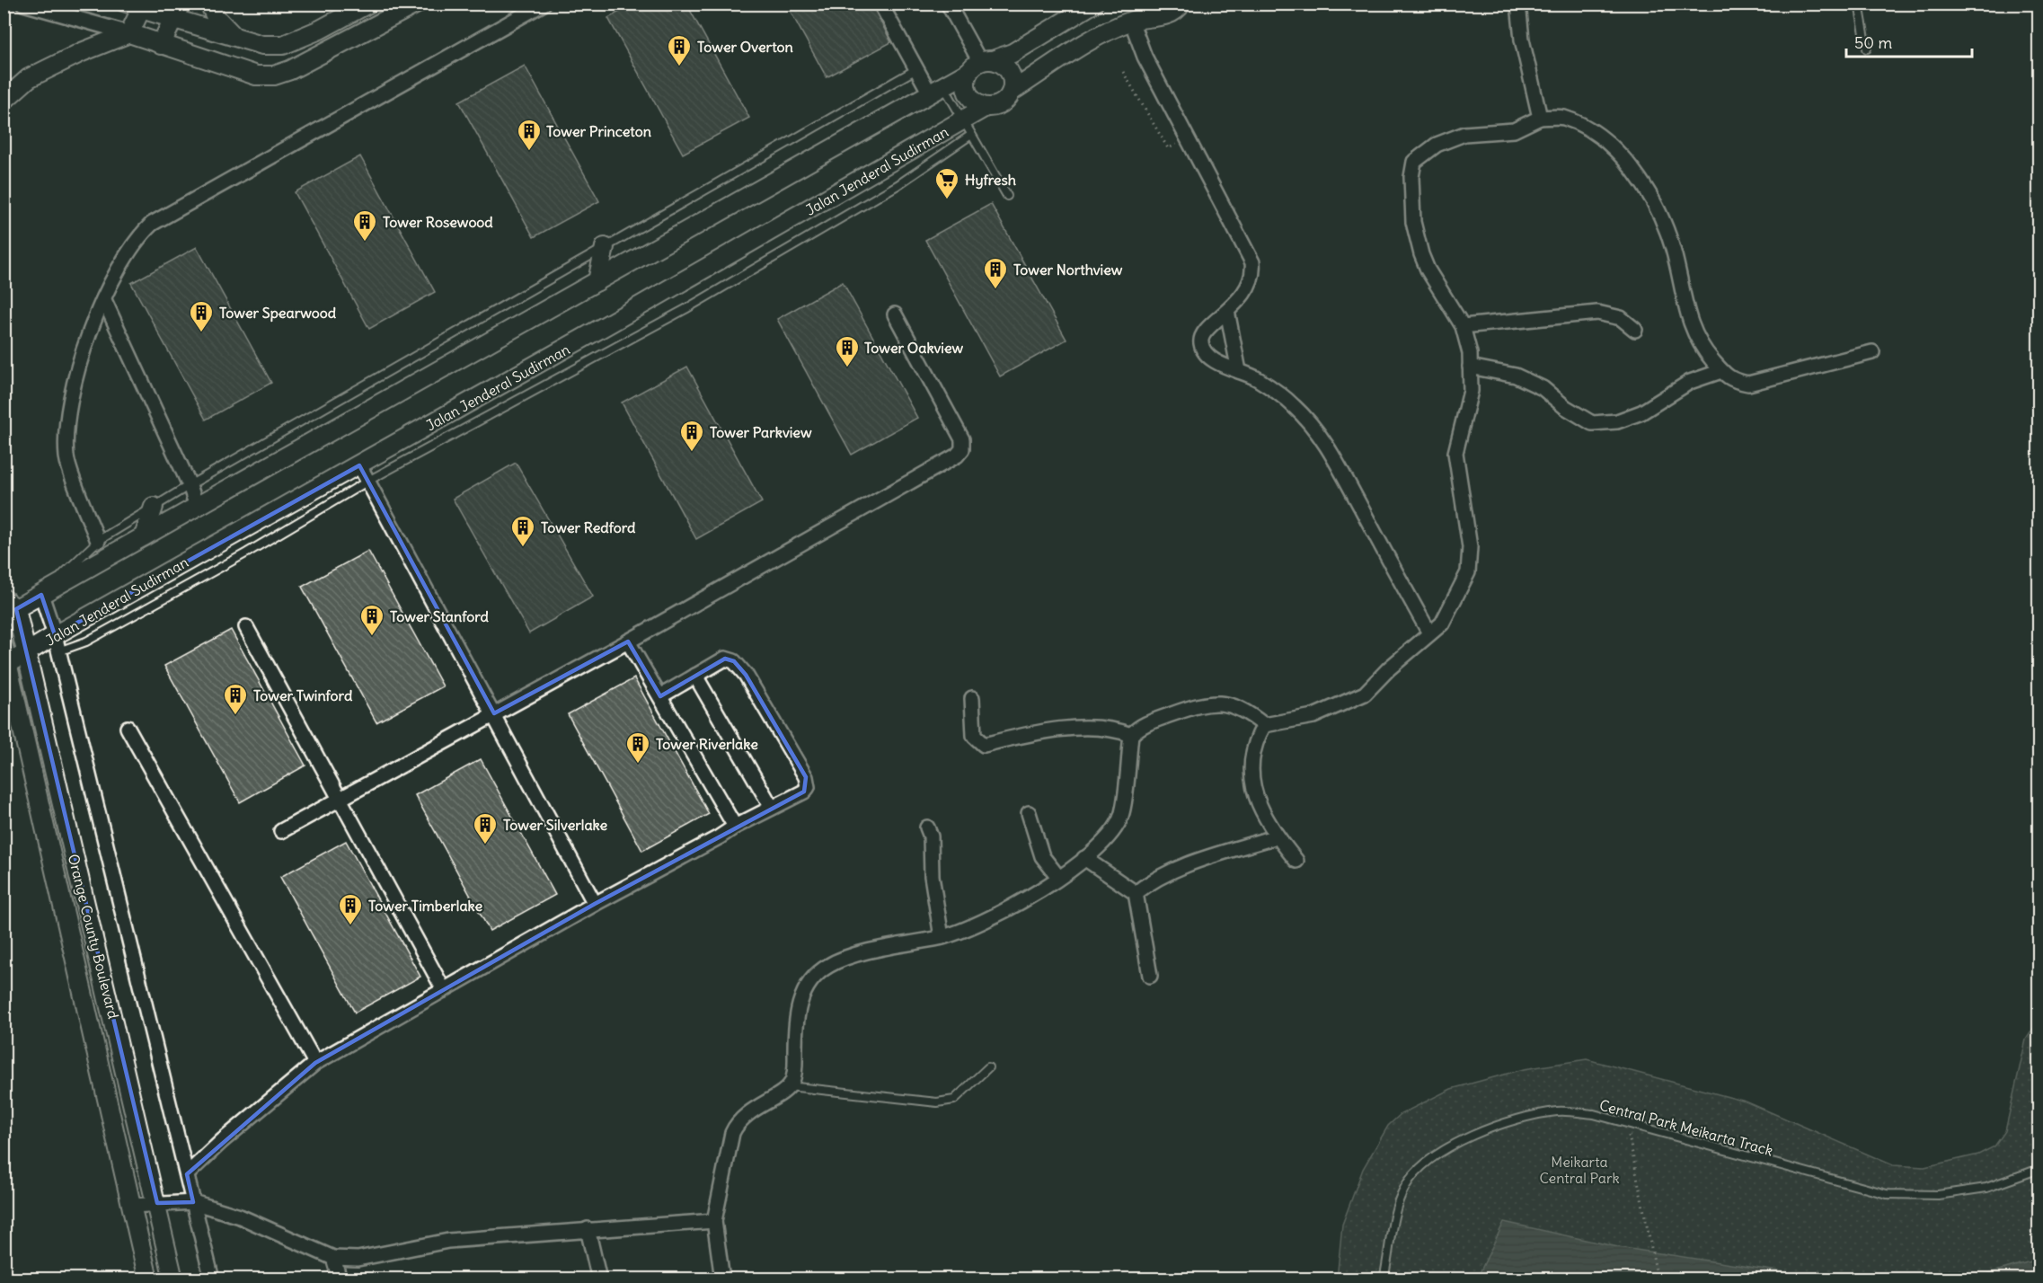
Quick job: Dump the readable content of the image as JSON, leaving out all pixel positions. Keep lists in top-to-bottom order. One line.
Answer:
{"streets":{"street":["Jalan Jenderal Sudirman","Orange County Boulevard"],"lane":["Central Park Meikarta Track"]},"crossings":[["Jalan Jenderal Sudirman","Orange County Boulevard"]],"parks":["Meikarta Central Park"],"places":{"building":["Tower Overton","Tower Princeton","Tower Rosewood","Tower Northview","Tower Spearwood","Tower Oakview","Tower Parkview","Tower Redford","Tower Stanford","Tower Twinford","Tower Riverlake","Tower Silverlake","Tower Timberlake"],"supermarket":["Hyfresh"]},"scale_bar":"50 m"}
